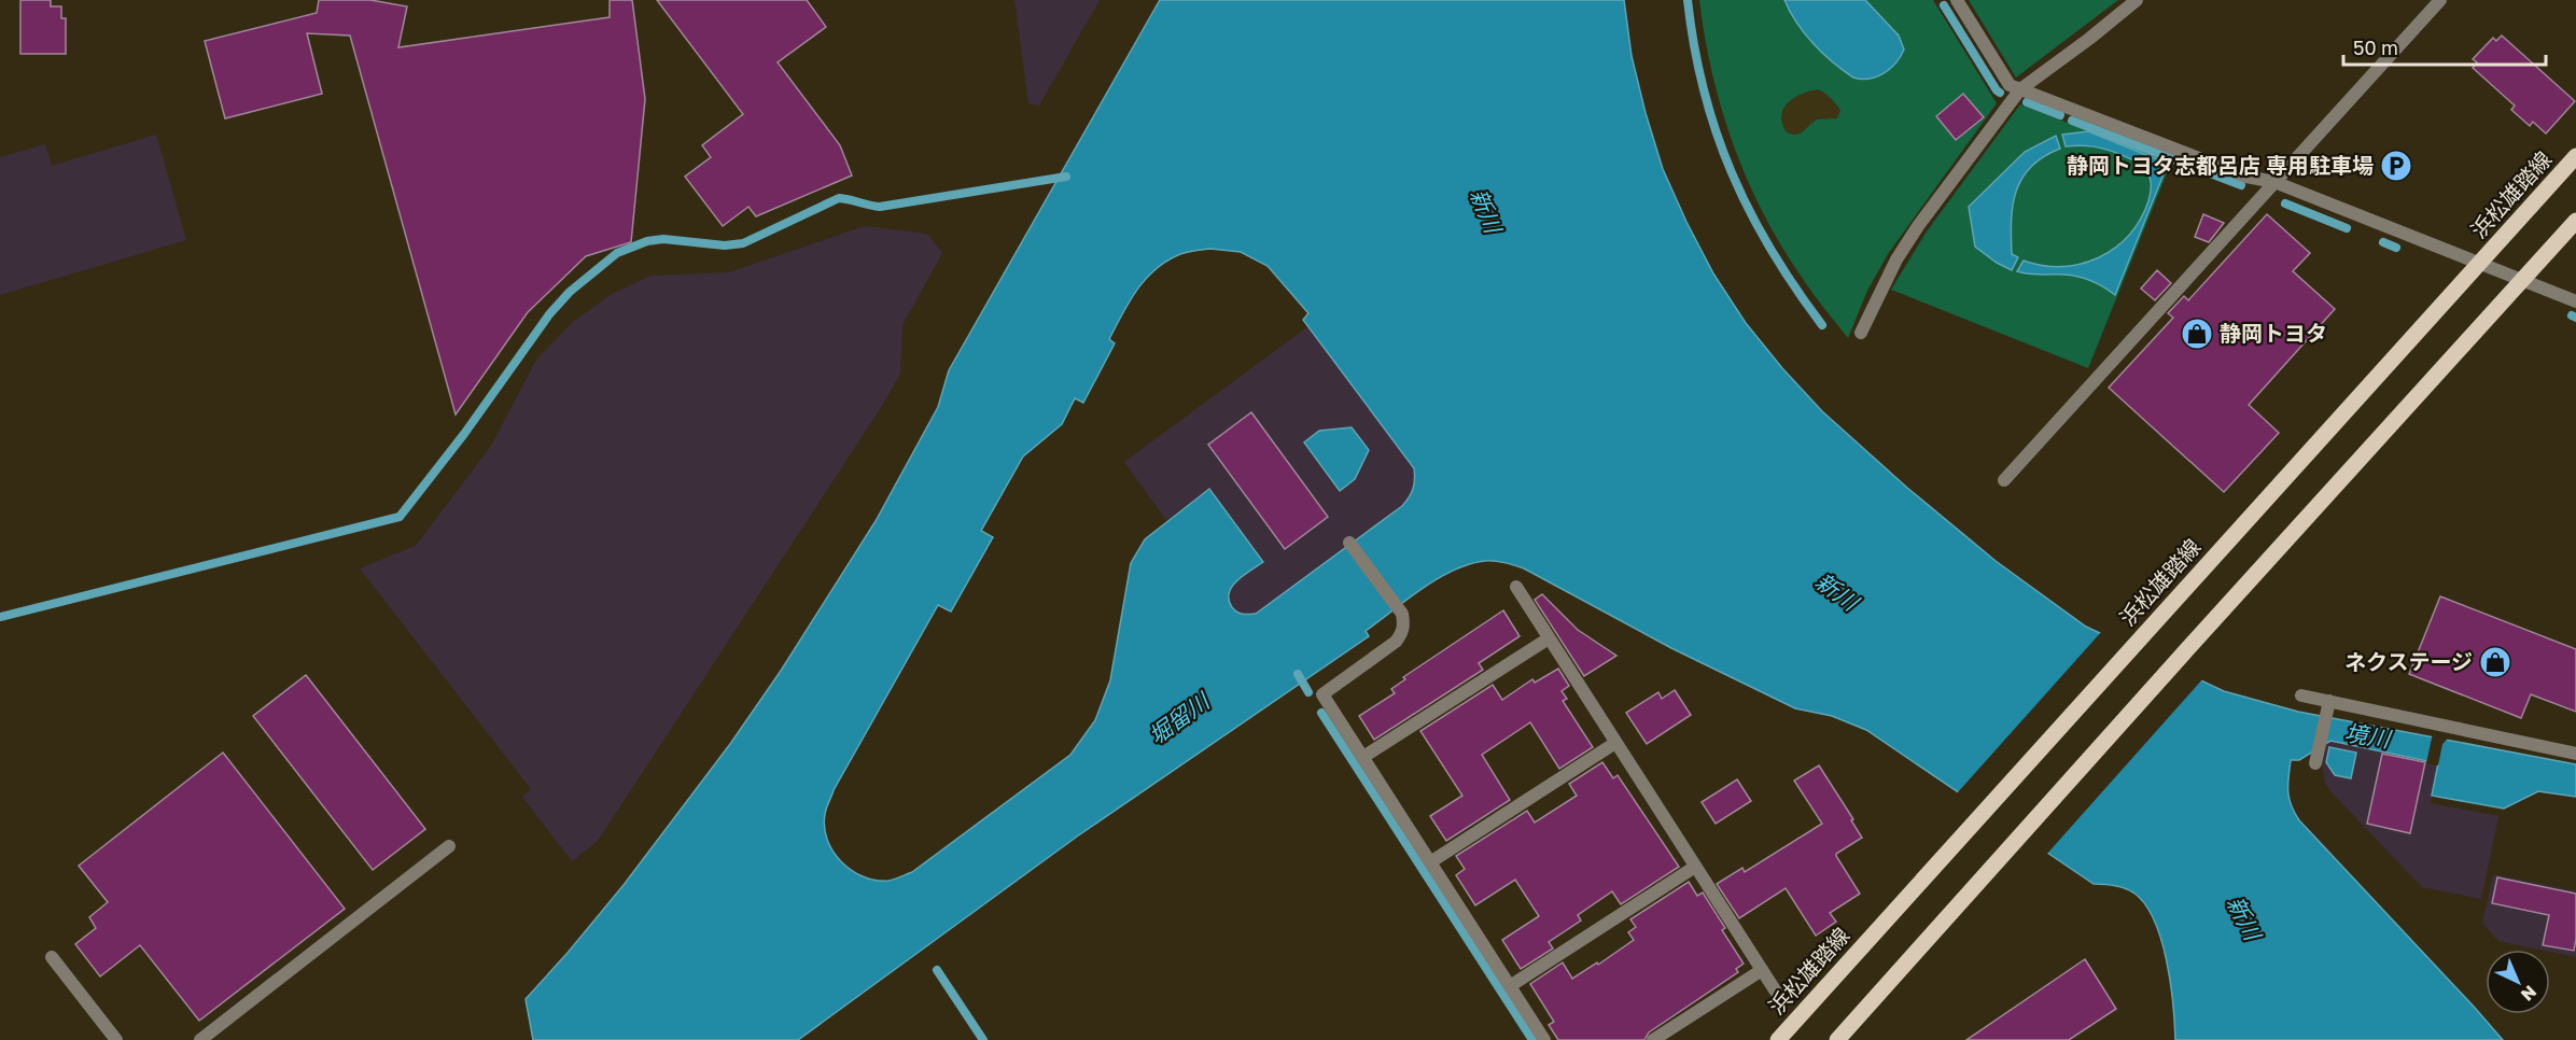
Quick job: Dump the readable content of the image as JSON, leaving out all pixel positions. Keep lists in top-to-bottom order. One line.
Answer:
{"streets":{"main road":["浜松雄踏線"]},"water":["新川","堀留川","境川"],"places":{"parking":["静岡トヨタ志都呂店 専用駐車場"],"shop":["静岡トヨタ","ネクステージ"]},"scale_bar":"50 m","north":"bottom right"}
